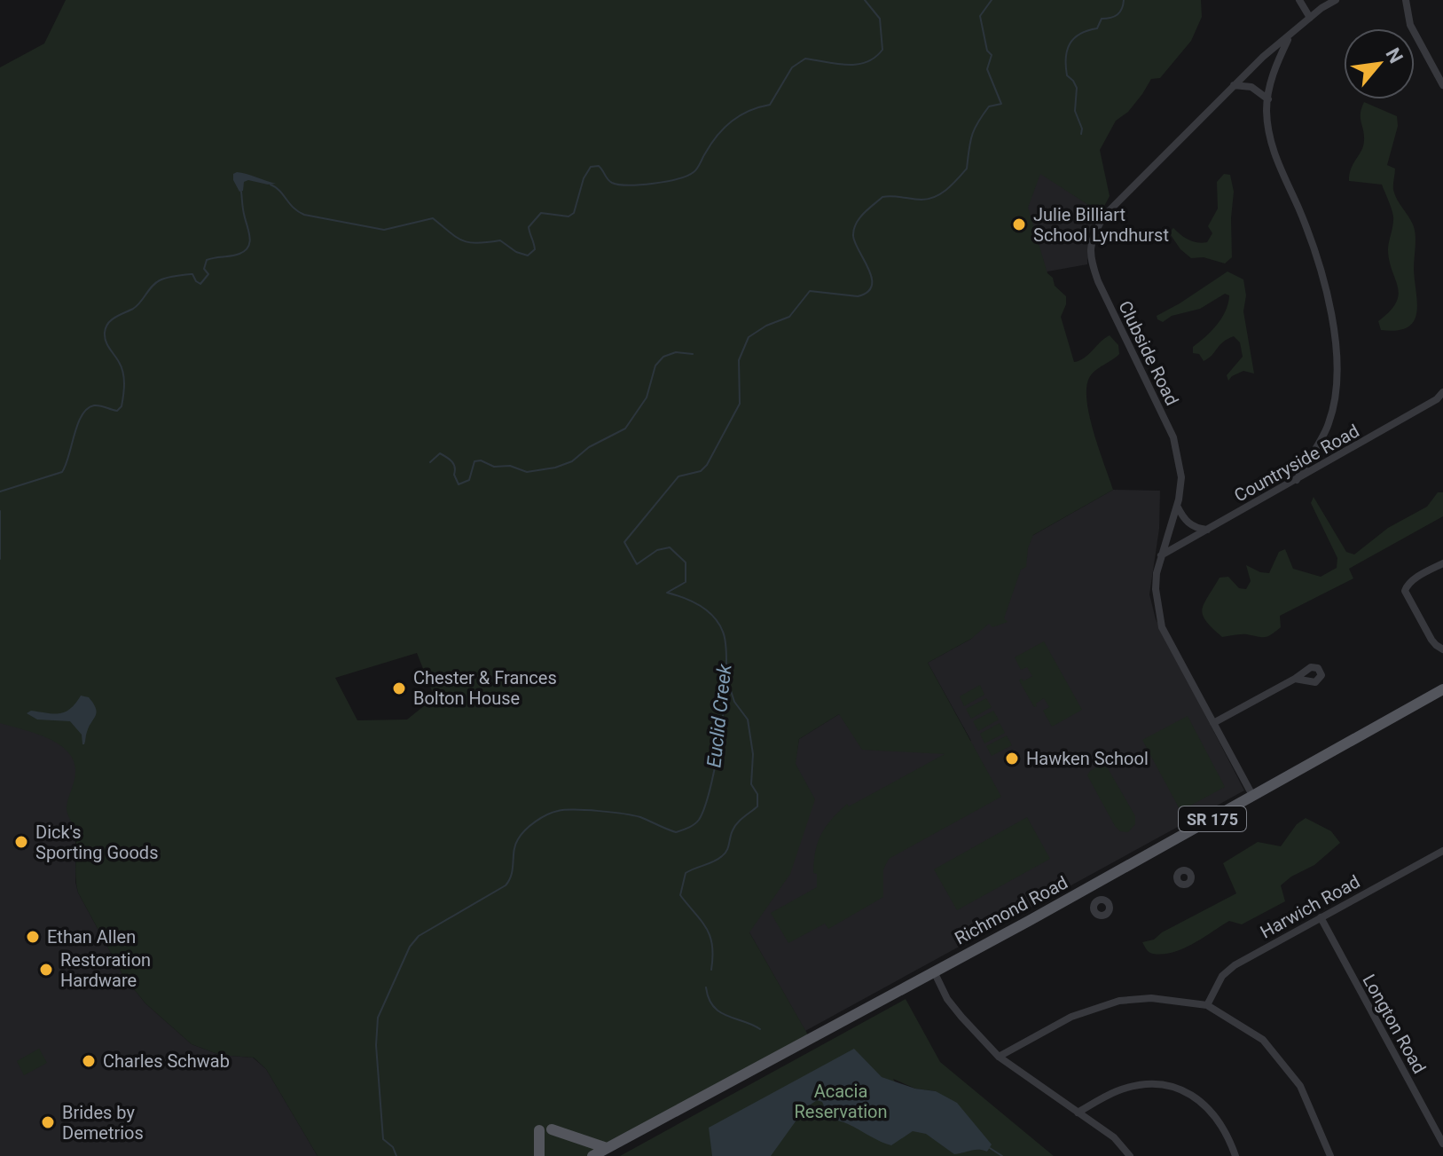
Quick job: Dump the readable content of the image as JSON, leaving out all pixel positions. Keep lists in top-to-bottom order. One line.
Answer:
{"streets":{"main road":["SR 175","Richmond Road"],"street":["Clubside Road","Countryside Road","Harwich Road","Longton Road"]},"crossings":[["Clubside Road","Countryside Road"],["Clubside Road","Richmond Road"],["Harwich Road","Longton Road"]],"water":["Euclid Creek"],"parks":["Acacia Reservation"],"places":["Julie Billiart School Lyndhurst","Chester & Frances Bolton House","Hawken School","Dick's Sporting Goods","Ethan Allen","Restoration Hardware","Charles Schwab","Brides by Demetrios"],"north":"top right"}
